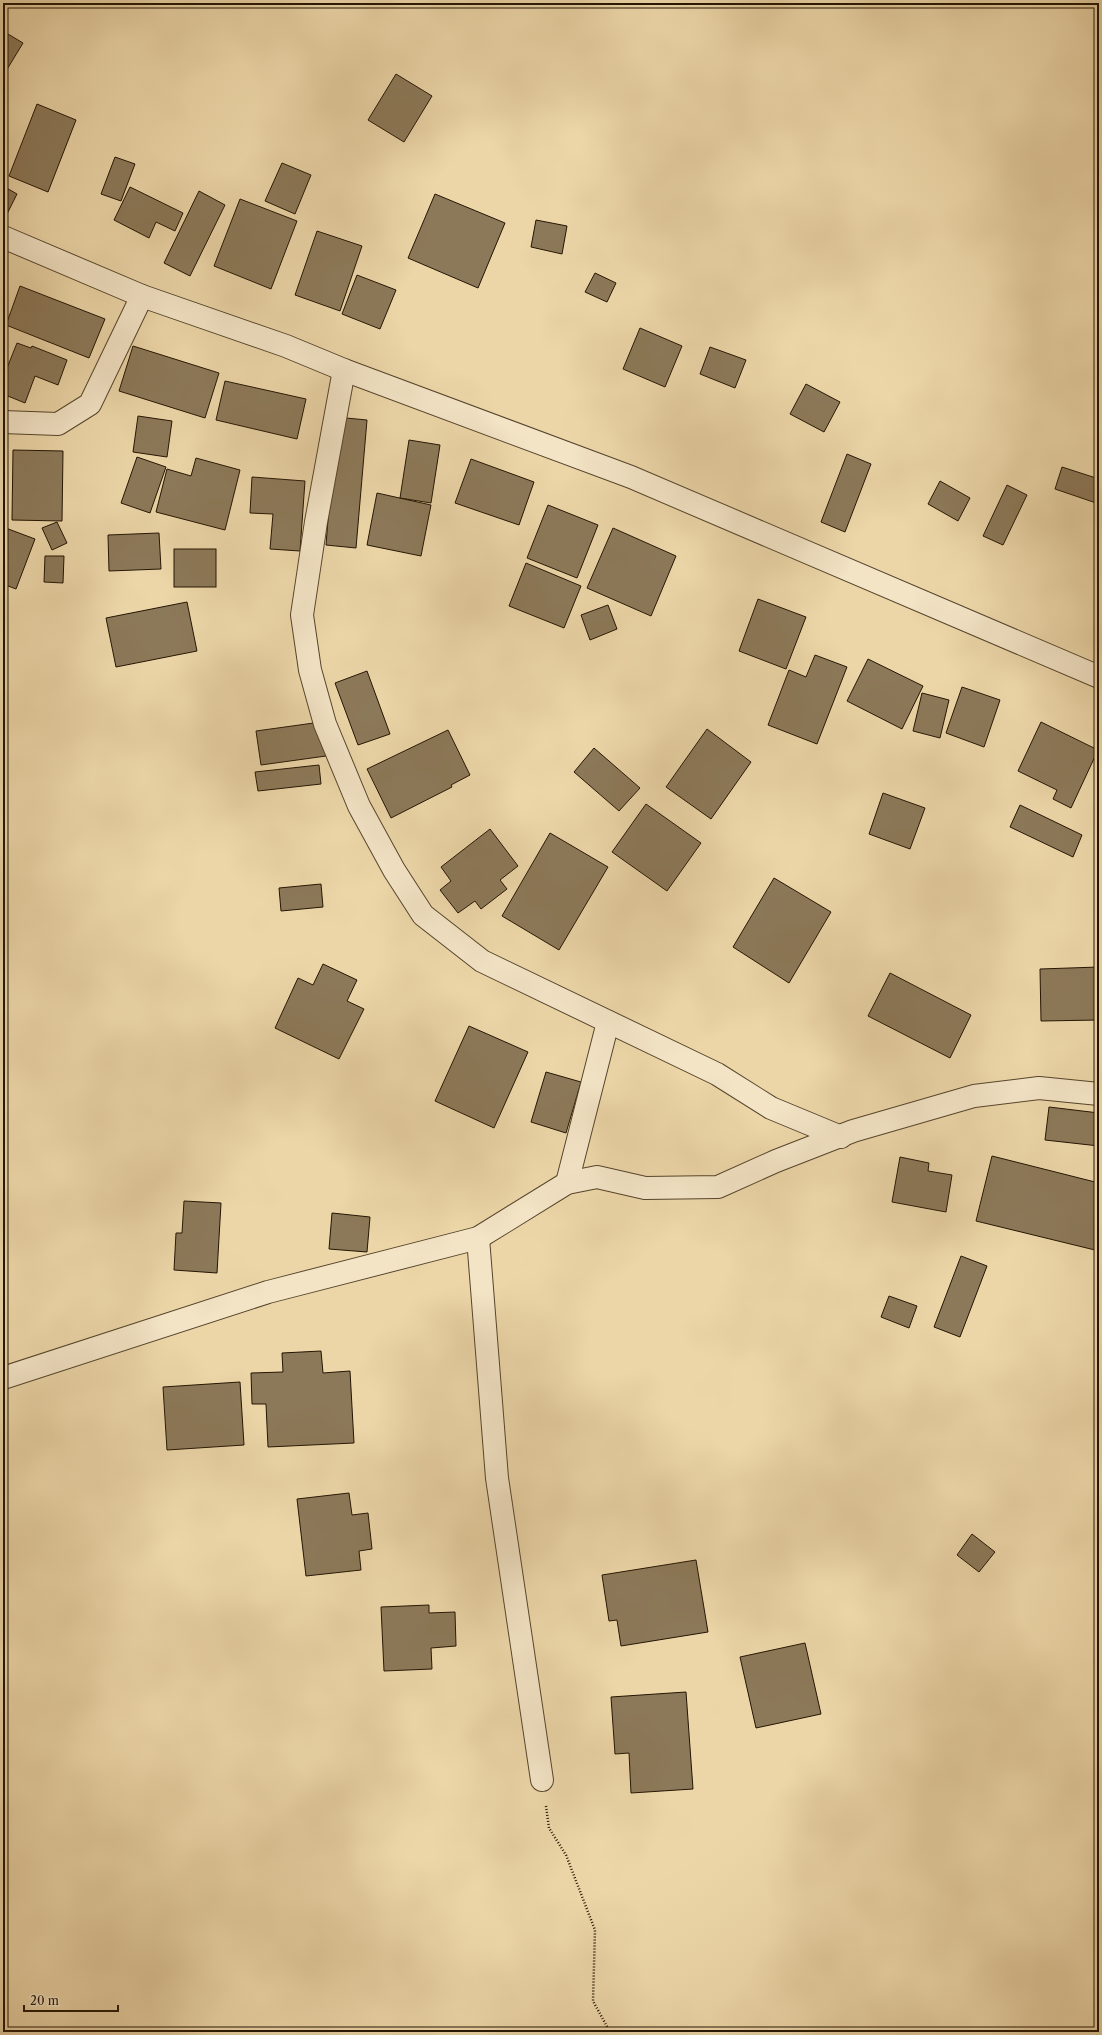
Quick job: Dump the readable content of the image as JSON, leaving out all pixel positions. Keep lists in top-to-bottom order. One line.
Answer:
{"scale_bar":"20 m"}
